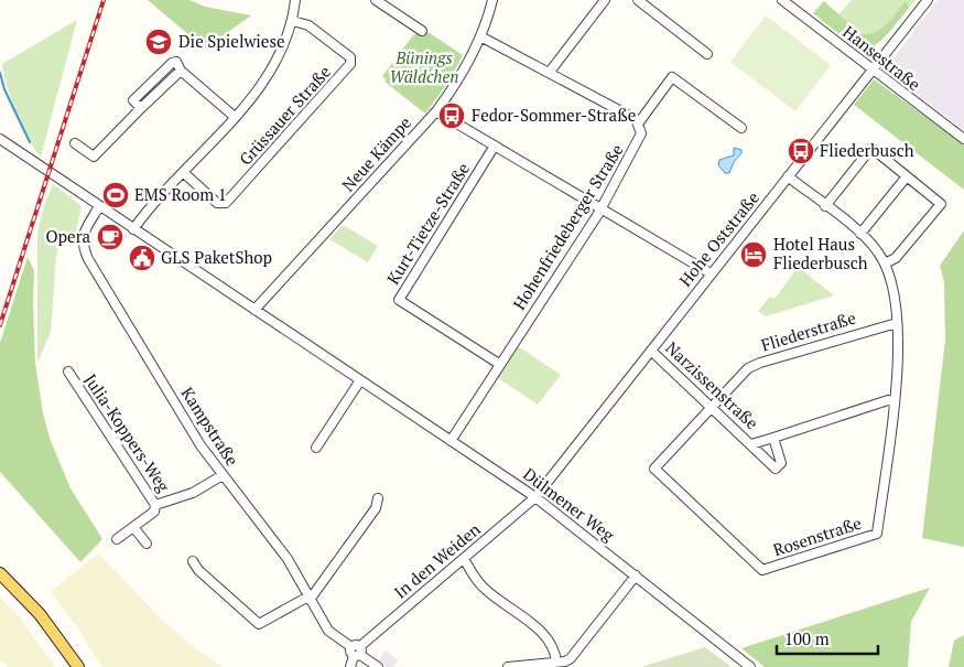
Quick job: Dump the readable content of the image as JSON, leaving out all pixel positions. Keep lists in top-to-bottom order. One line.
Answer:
{"streets":{"street":["Hansestraße","Grüssauer Straße","Neue Kämpe","Kurt-Tietze-Straße","Hohenfriedeberger Straße","Hohe Oststraße","Fliederstraße","Narzissenstraße","Kampstraße","Julia-Koppers-Weg","Dülmener Weg","Rosenstraße","In den Weiden"]},"crossings":[["Hansestraße","Hohe Oststraße"],["Neue Kämpe","Dülmener Weg"],["Kurt-Tietze-Straße","Hohenfriedeberger Straße"],["Hohenfriedeberger Straße","Dülmener Weg"],["Hohe Oststraße","Narzissenstraße"],["Hohe Oststraße","Dülmener Weg"],["Hohe Oststraße","Rosenstraße"],["Hohe Oststraße","In den Weiden"],["Fliederstraße","Narzissenstraße"],["Fliederstraße","Rosenstraße"],["Narzissenstraße","Rosenstraße"],["Kampstraße","Julia-Koppers-Weg"],["Kampstraße","Dülmener Weg"],["Kampstraße","In den Weiden"],["Dülmener Weg","In den Weiden"]],"parks":["Bünings Wäldchen"],"places":{"school or university":["Die Spielwiese"],"bus stop":["Fedor-Sommer-Straße","Fliederbusch"],"sports":["EMS Room 1"],"cafe":["Opera"],"hotel":["Hotel Haus Fliederbusch"],"public building":["GLS PaketShop"]},"scale_bar":"100 m"}
